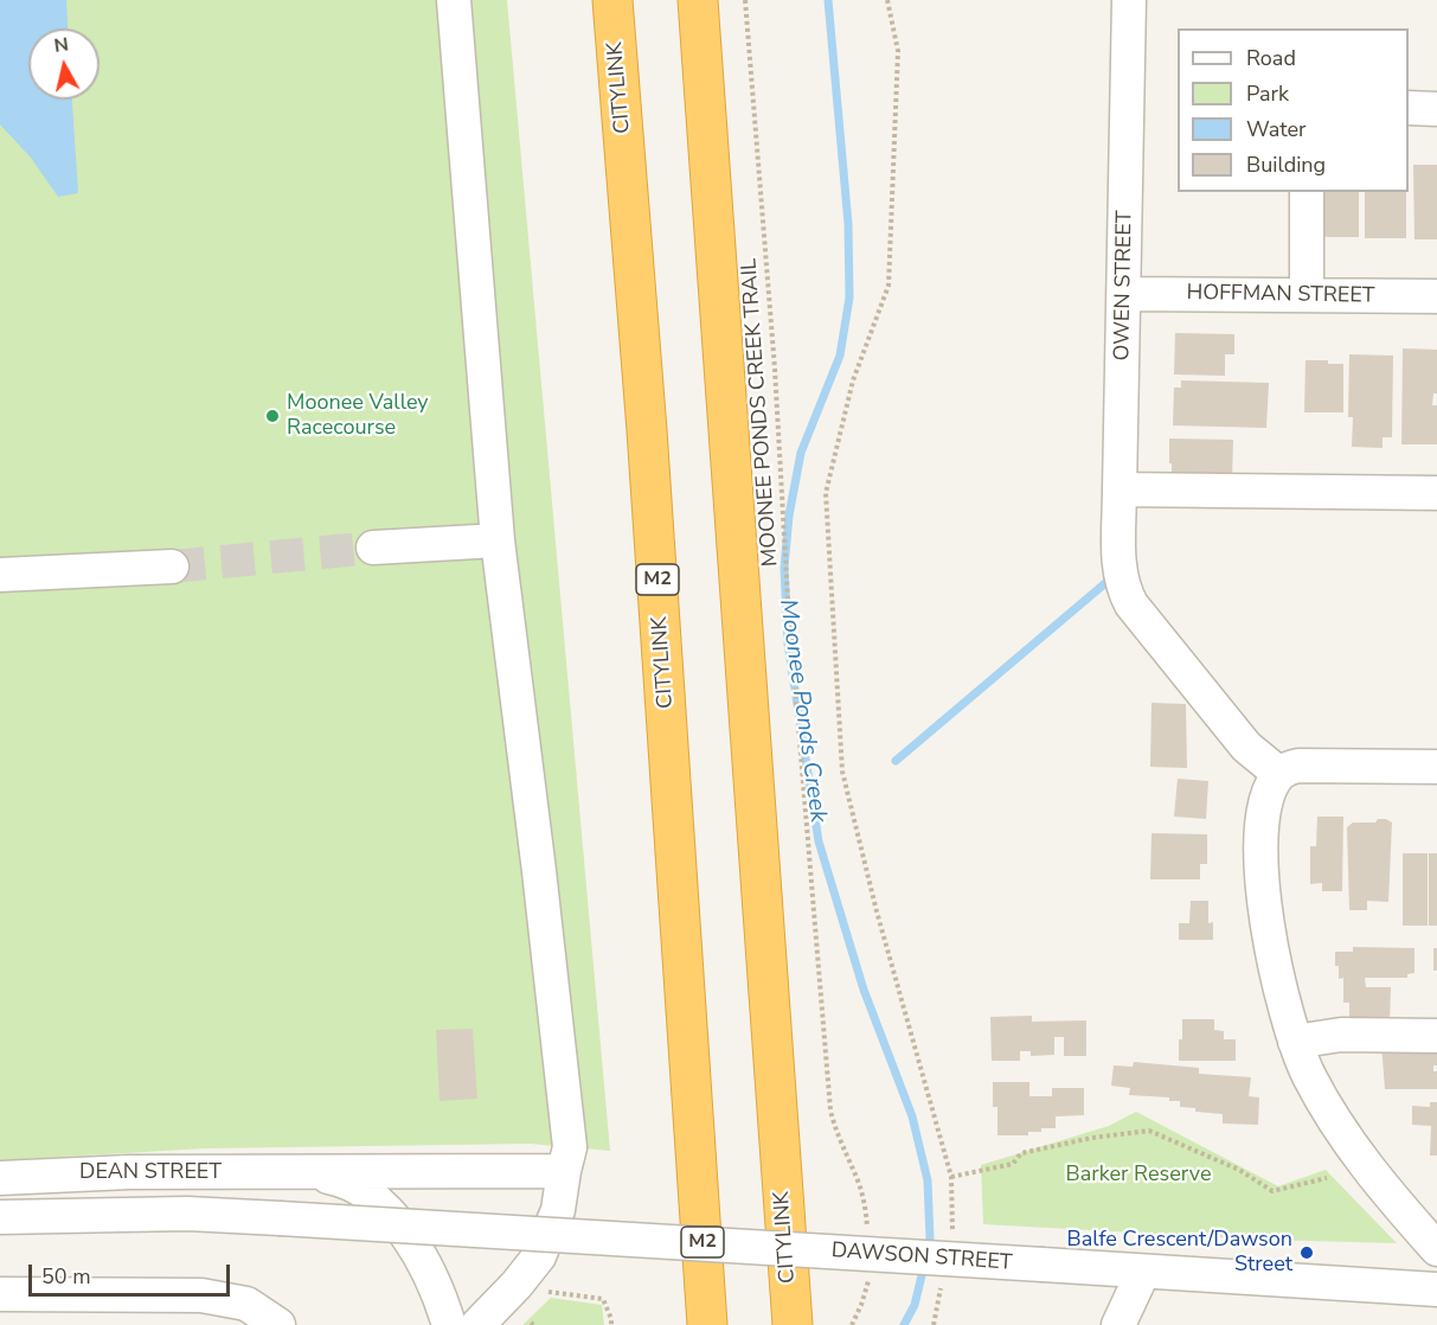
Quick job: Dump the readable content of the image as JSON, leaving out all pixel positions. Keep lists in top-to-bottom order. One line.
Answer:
{"streets":{"highway":["CITYLINK","M2"],"street":["OWEN STREET","HOFFMAN STREET","DEAN STREET","DAWSON STREET"],"path":["MOONEE PONDS CREEK TRAIL"]},"crossings":[["OWEN STREET","HOFFMAN STREET"],["DEAN STREET","DAWSON STREET"]],"water":["Moonee Ponds Creek"],"parks":["Barker Reserve"],"places":["Moonee Valley Racecourse","Balfe Crescent/Dawson Street"],"legend":["Road","Park","Water","Building"],"scale_bar":"50 m","north":"top"}
